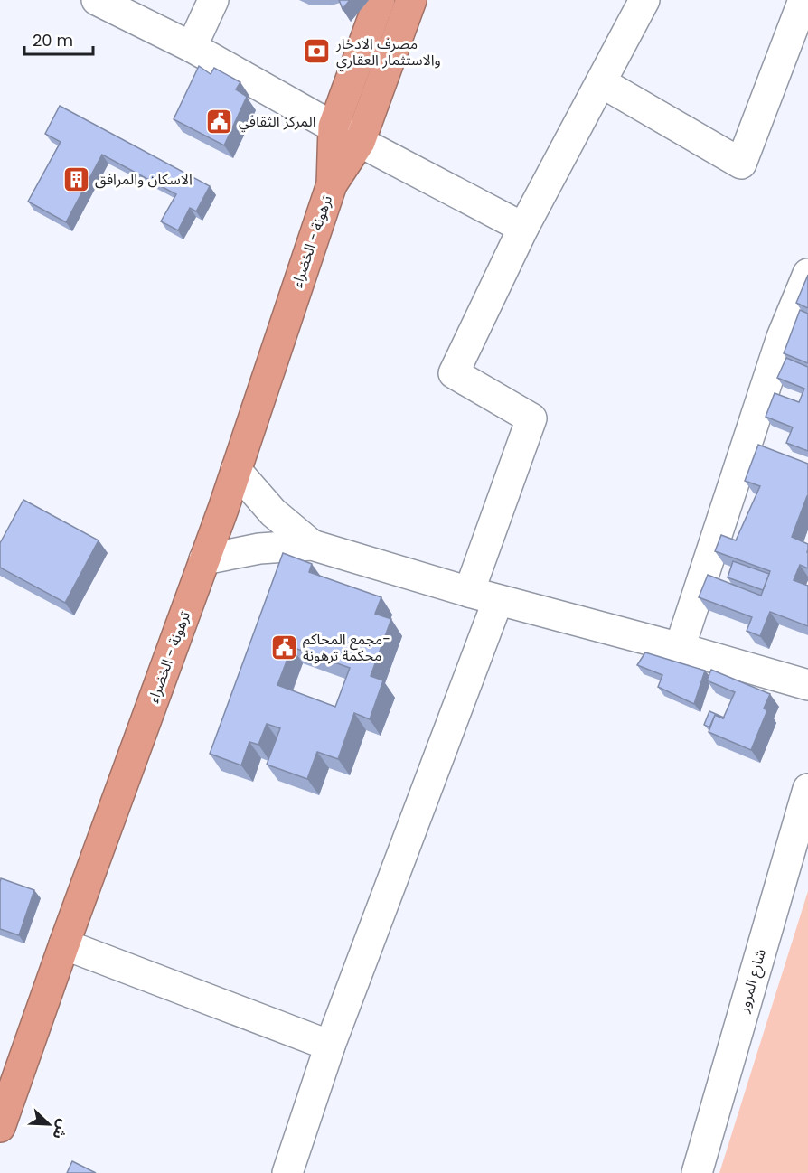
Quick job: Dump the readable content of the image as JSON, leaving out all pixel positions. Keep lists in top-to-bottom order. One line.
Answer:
{"streets":{"highway":["ترهونة - الخضراء"],"street":["شارع المرور"]},"places":{"bank":["مصرف الادخار والاستثمار العقاري"],"public building":["المركز الثقافي","مجمع المحاكم- محكمة ترهونة"],"building":["الاسكان والمرافق"]},"scale_bar":"20 m","north":"bottom right"}
